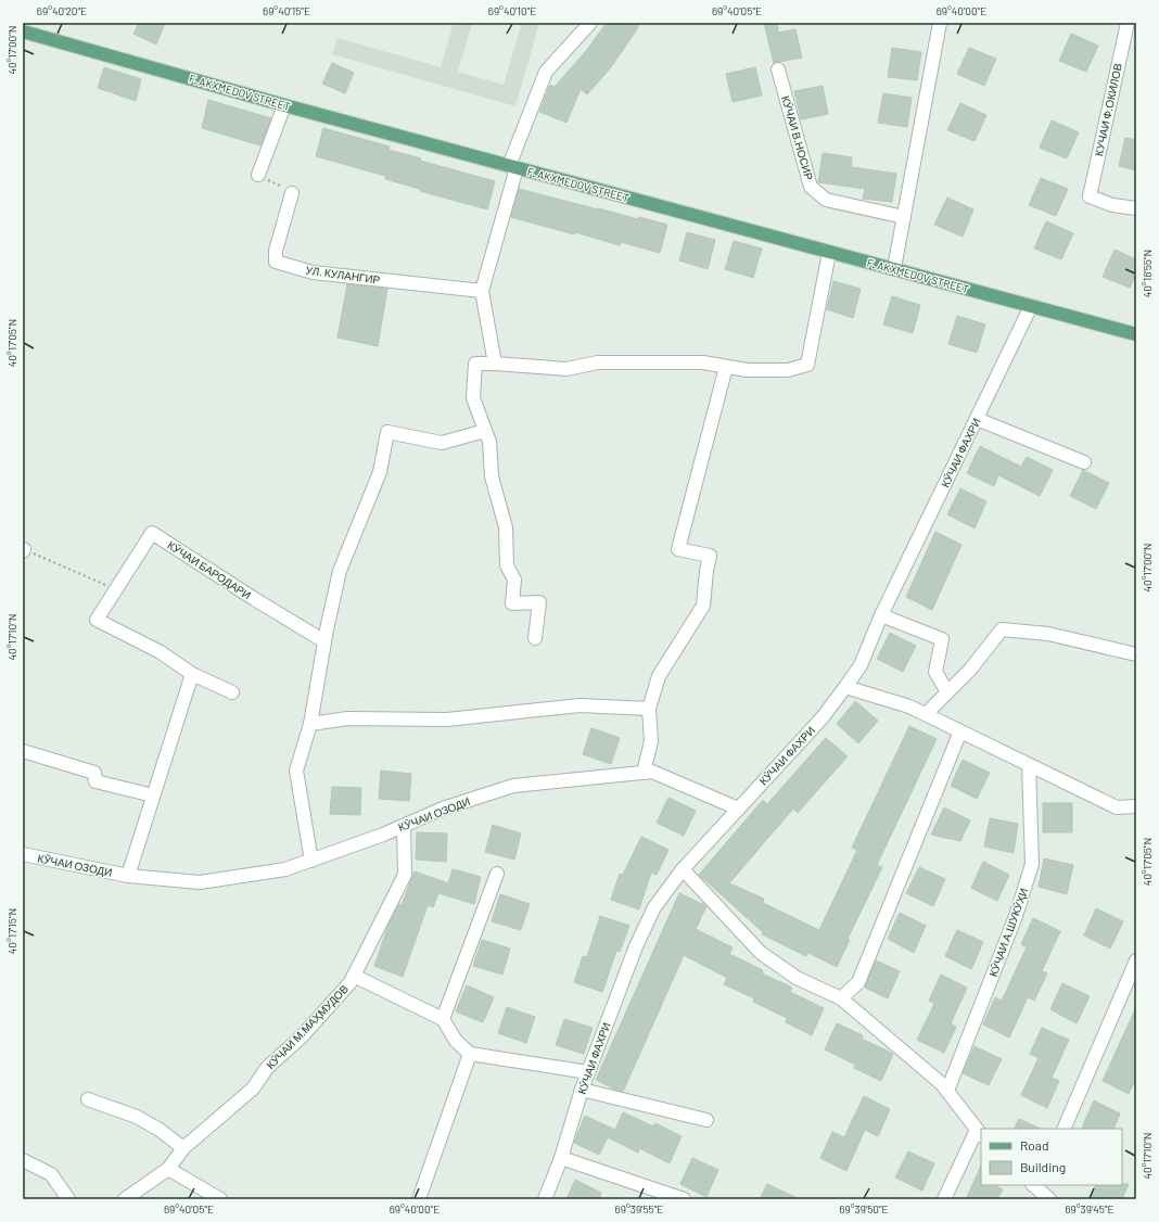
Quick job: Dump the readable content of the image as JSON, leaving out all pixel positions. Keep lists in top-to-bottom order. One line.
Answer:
{"streets":{"main road":["F. AKXMEDOV STREET"],"street":["КУЧАИ Ф.ОКИЛОВ","КӮЧАИ В.НОСИР","УЛ. КУЛАНГИР","КӮЧАИ ФАХРИ","КӮЧАИ БАРОДАРИ","КӮЧАИ ОЗОДИ","КӮЧАИ А.ШУКӮҲИ","КӮЧАИ М.МАҲМУДОВ"]},"crossings":[["F. AKXMEDOV STREET","КӮЧАИ ФАХРИ"],["КӮЧАИ ФАХРИ","КӮЧАИ ОЗОДИ"],["КӮЧАИ БАРОДАРИ","КӮЧАИ ОЗОДИ"],["КӮЧАИ ОЗОДИ","КӮЧАИ М.МАҲМУДОВ"]],"legend":["Road","Building"],"coordinates":["69°40'20\"E","69°40'15\"E","69°40'10\"E","69°40'05\"E","69°40'00\"E","40°17'00\"N","40°16'55\"N","40°17'05\"N","40°17'10\"N","40°17'15\"N","69°39'55\"E","69°39'50\"E","69°39'45\"E"]}
